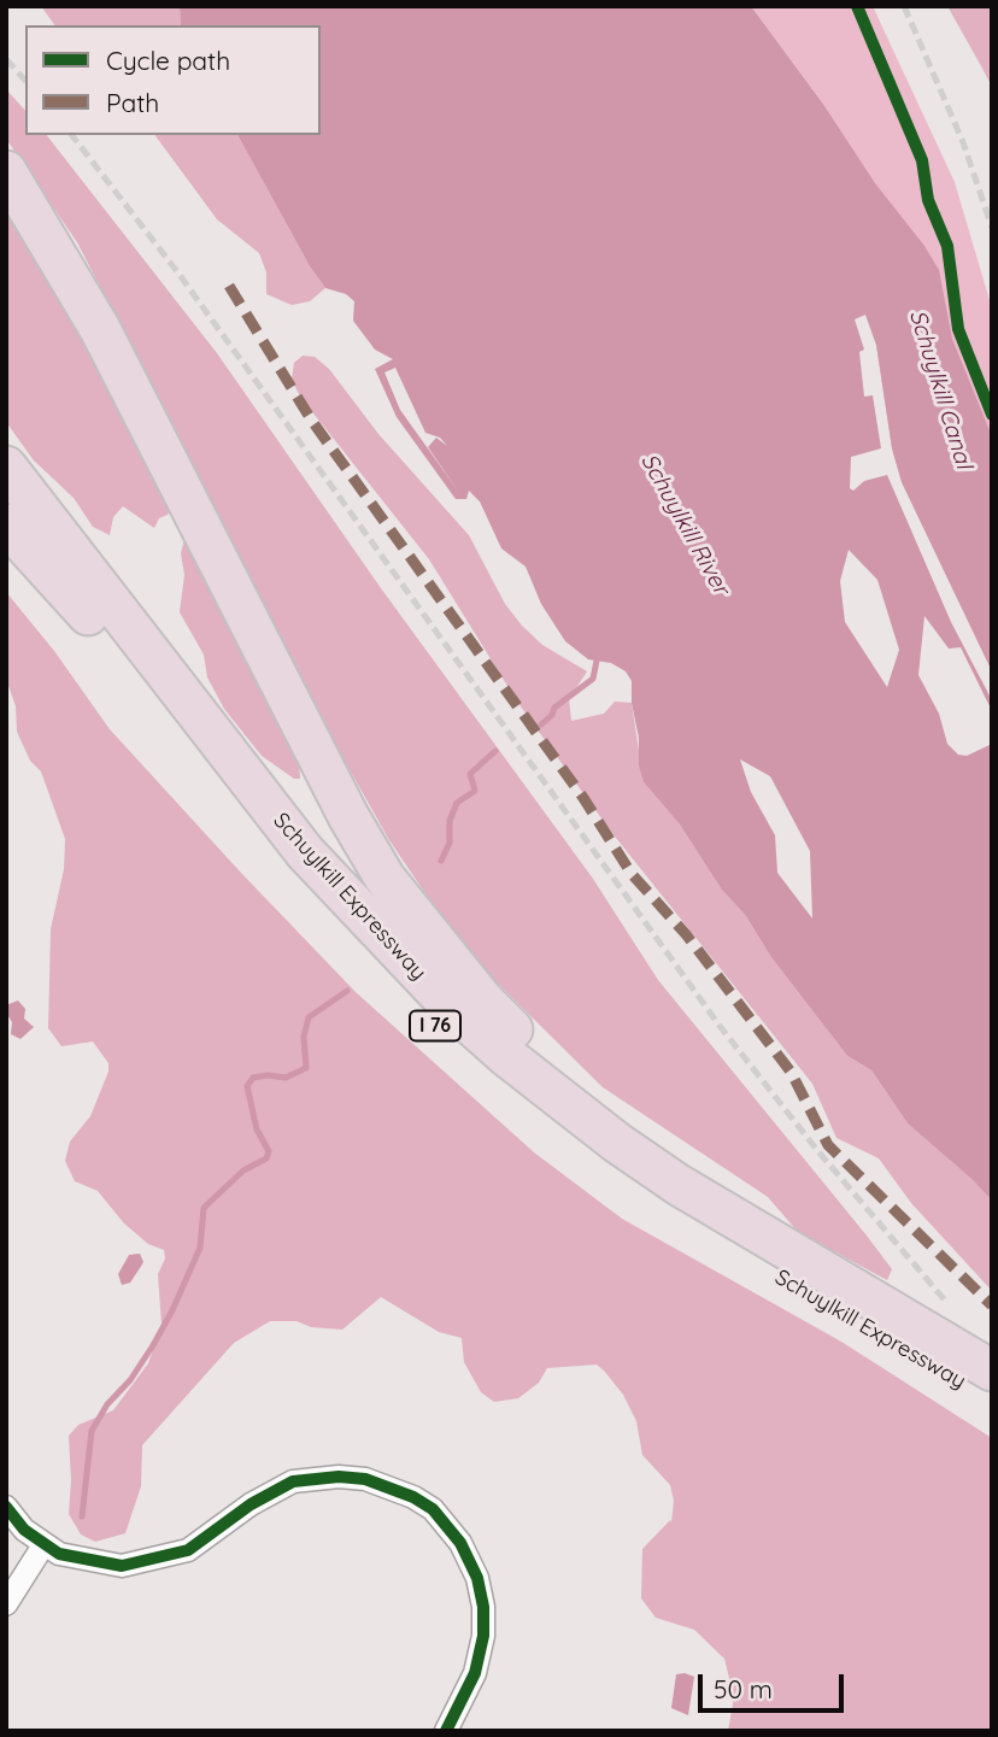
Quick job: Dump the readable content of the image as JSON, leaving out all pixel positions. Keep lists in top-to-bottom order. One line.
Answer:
{"streets":{"highway":["Schuylkill Expressway","I 76"]},"water":["Schuylkill Canal","Schuylkill River"],"legend":["Cycle path","Path"],"scale_bar":"50 m"}
